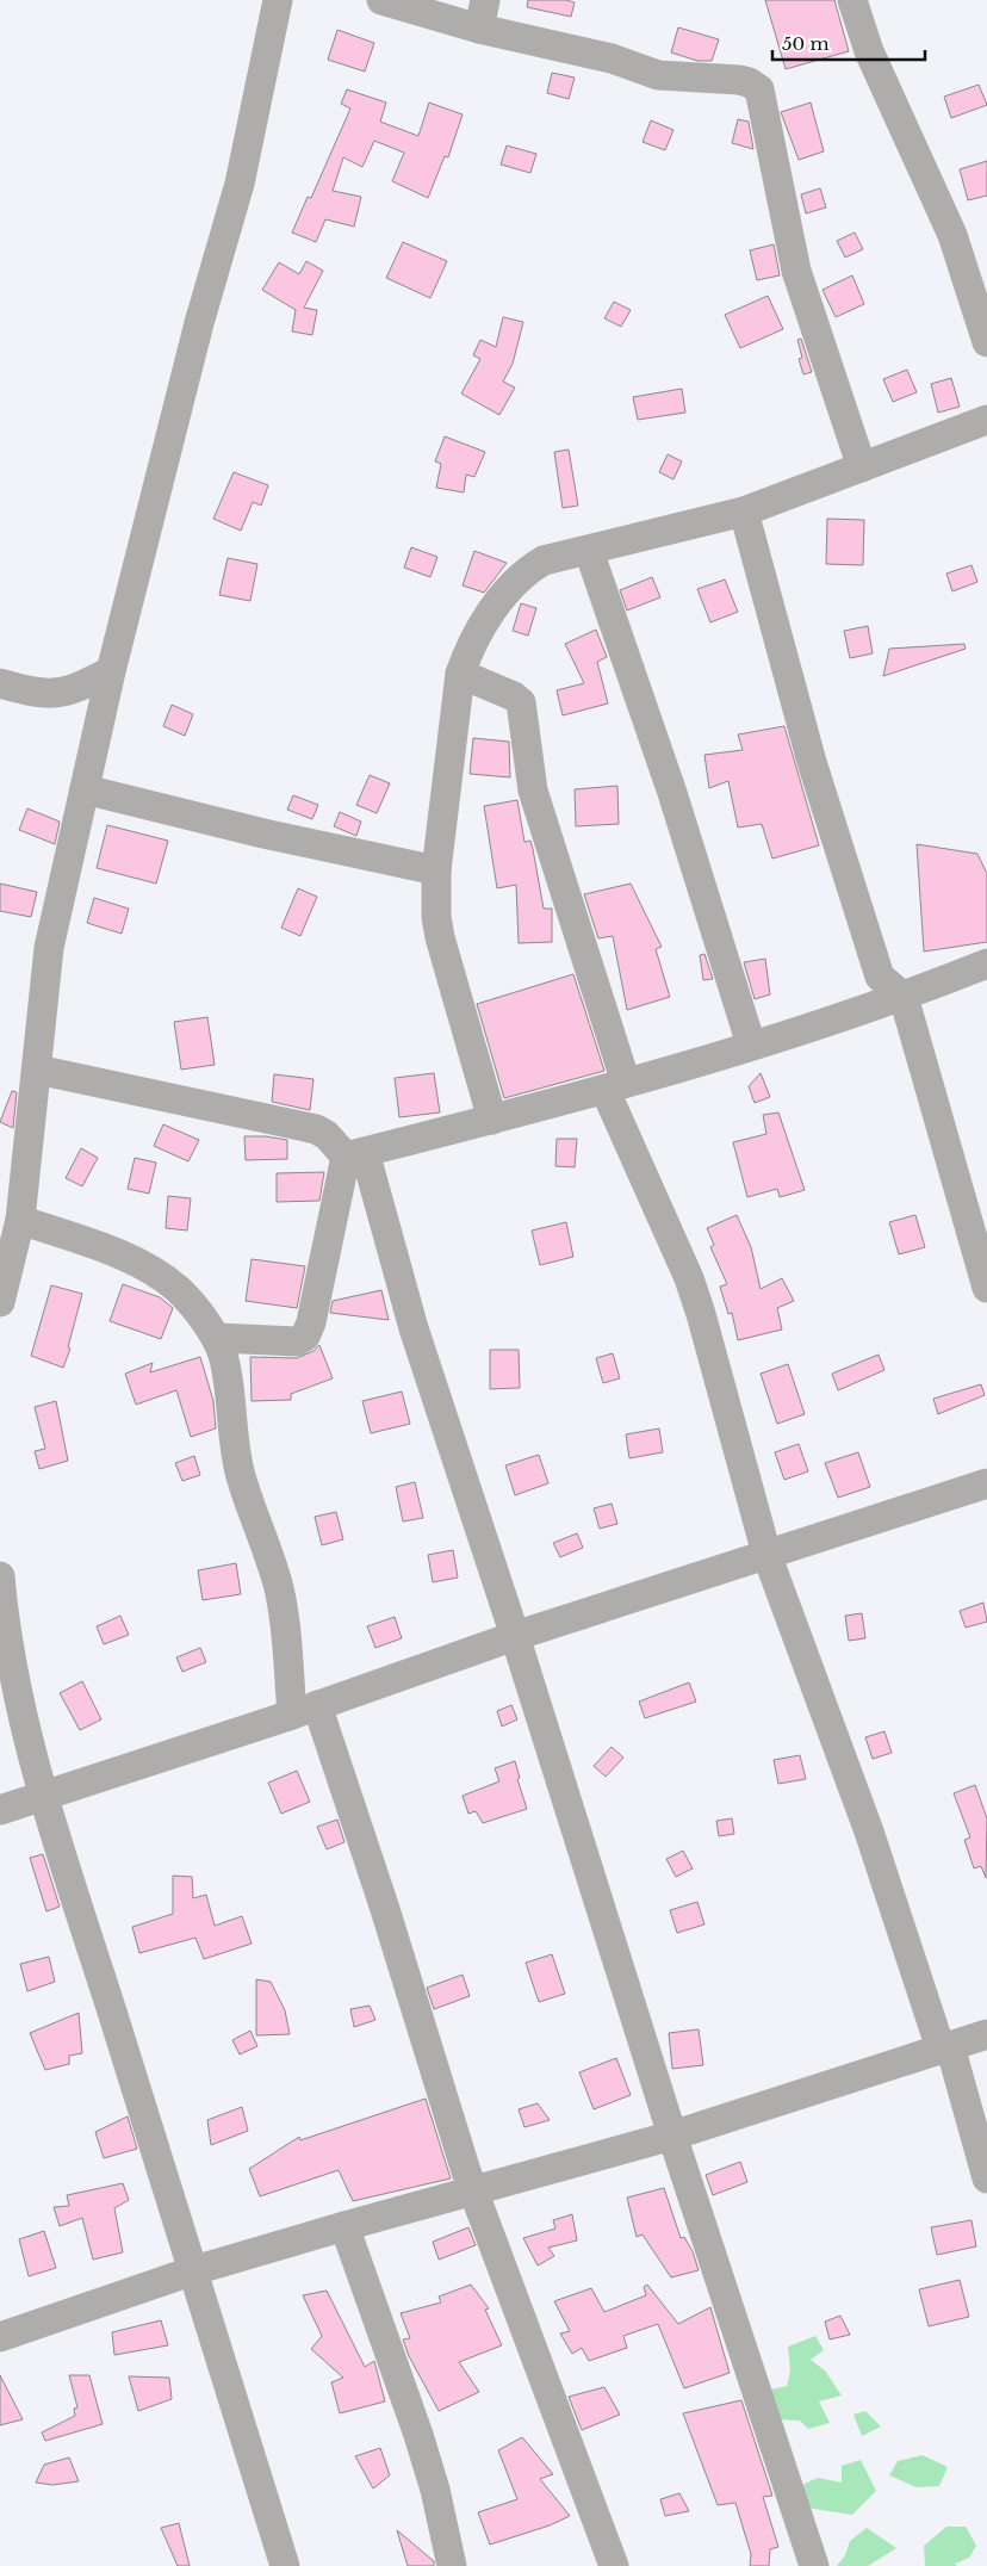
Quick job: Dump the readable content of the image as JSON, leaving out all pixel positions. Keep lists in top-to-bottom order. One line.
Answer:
{"scale_bar":"50 m"}
